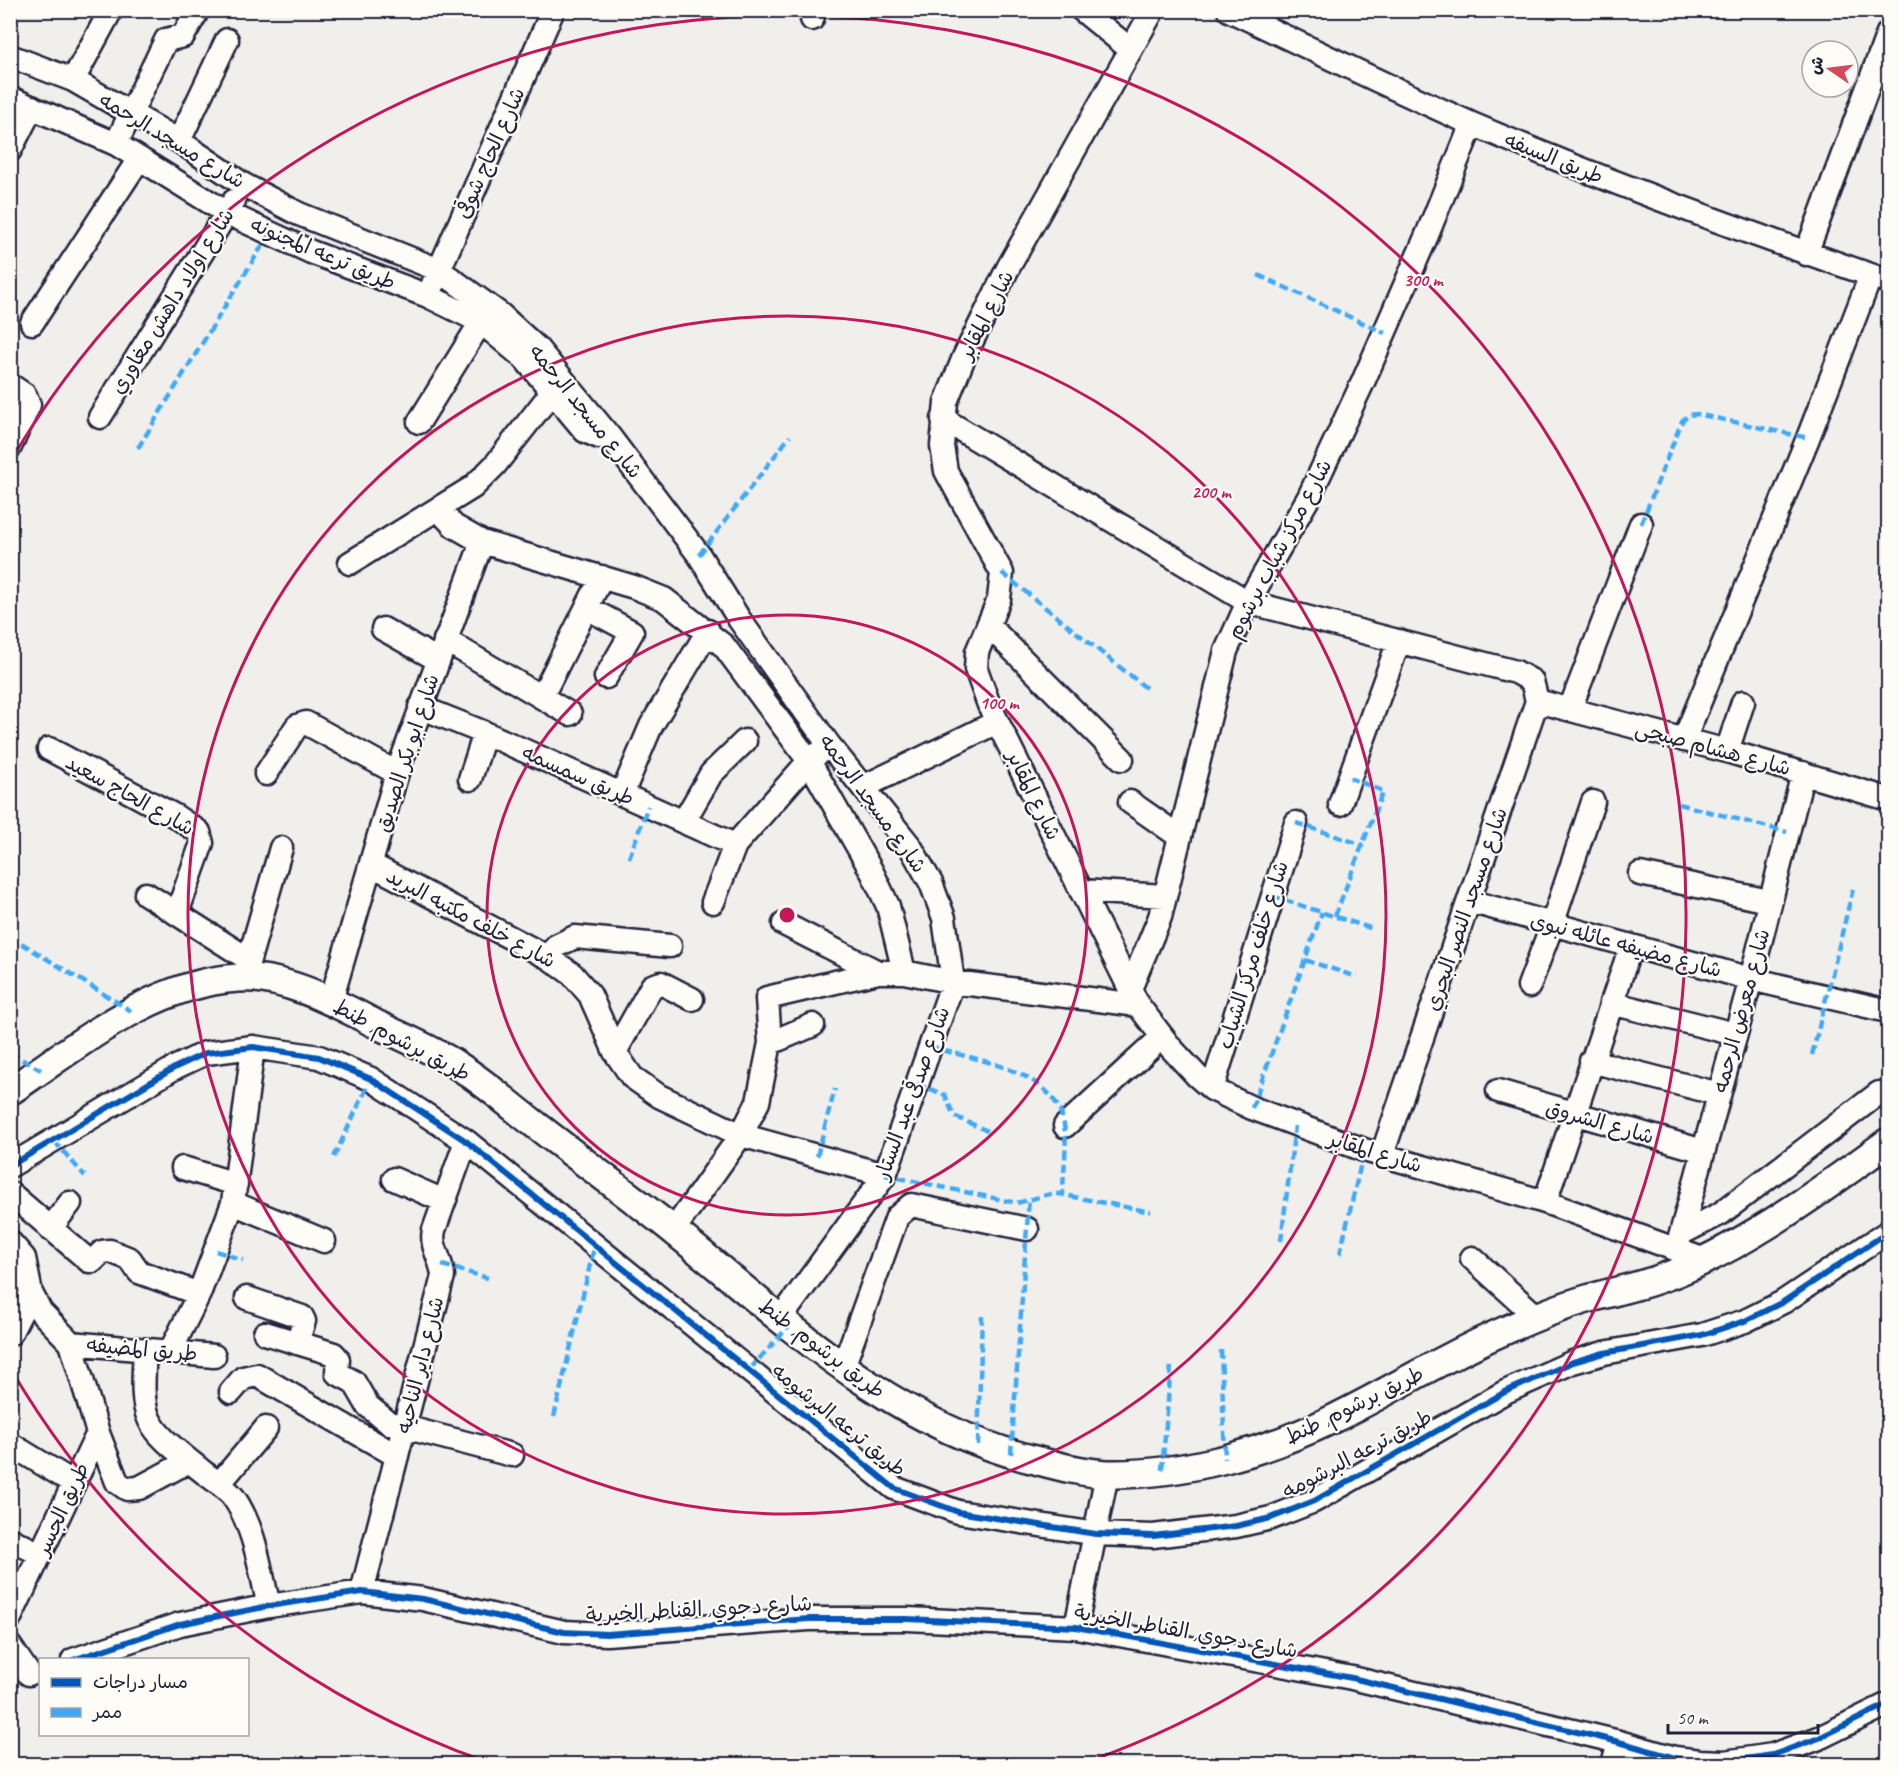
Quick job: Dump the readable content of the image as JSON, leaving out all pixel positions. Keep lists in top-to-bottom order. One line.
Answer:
{"streets":{"main road":["طريق برشوم, طنط"],"street":["شارع مسجد الرحمه","شارع الحاج شوقى","طريق السيفه","طريق ترعه المجنونه","شارع اولاد داهش مغاوري","شارع المقابر","شارع مركز شباب برشوم","شارع هشام صبحى","شارع ابو بكر الصديق","طريق سمسمه","شارع الحاج سعيد","شارع مسجد النصر البحري","شارع خلف مكتبه البريد","شارع مضيفه عائله نبوى","شارع خلف مركز الشباب","شارع معرض الرحمه","شارع صدقى عبد الستار","شارع الشروق","طريق المضيفه","شارع داير الناحيه","طريق ترعه البرشومه","طريق الجسر","شارع دجوي, القناطر الخيرية"]},"crossings":[["شارع مسجد الرحمه","شارع الحاج شوقى"],["شارع مسجد الرحمه","طريق ترعه المجنونه"],["شارع مسجد الرحمه","شارع اولاد داهش مغاوري"],["شارع مسجد الرحمه","شارع صدقى عبد الستار"],["شارع الحاج شوقى","طريق ترعه المجنونه"],["طريق السيفه","شارع مركز شباب برشوم"],["طريق ترعه المجنونه","شارع اولاد داهش مغاوري"],["شارع المقابر","شارع مركز شباب برشوم"],["شارع المقابر","شارع مسجد النصر البحري"],["شارع المقابر","شارع خلف مركز الشباب"],["شارع المقابر","شارع معرض الرحمه"],["شارع المقابر","طريق برشوم, طنط"],["شارع هشام صبحى","شارع مسجد النصر البحري"],["شارع هشام صبحى","شارع معرض الرحمه"],["شارع ابو بكر الصديق","طريق سمسمه"],["شارع ابو بكر الصديق","شارع خلف مكتبه البريد"],["شارع ابو بكر الصديق","طريق برشوم, طنط"],["شارع مسجد النصر البحري","شارع مضيفه عائله نبوى"],["شارع خلف مكتبه البريد","شارع صدقى عبد الستار"],["شارع مضيفه عائله نبوى","شارع معرض الرحمه"],["شارع معرض الرحمه","شارع الشروق"],["طريق برشوم, طنط","شارع صدقى عبد الستار"],["شارع داير الناحيه","طريق ترعه البرشومه"],["شارع داير الناحيه","شارع دجوي, القناطر الخيرية"]],"legend":["مسار دراجات","ممر"],"scale_bar":"50 m","north":"left","rings":["300 m","200 m","100 m"]}
